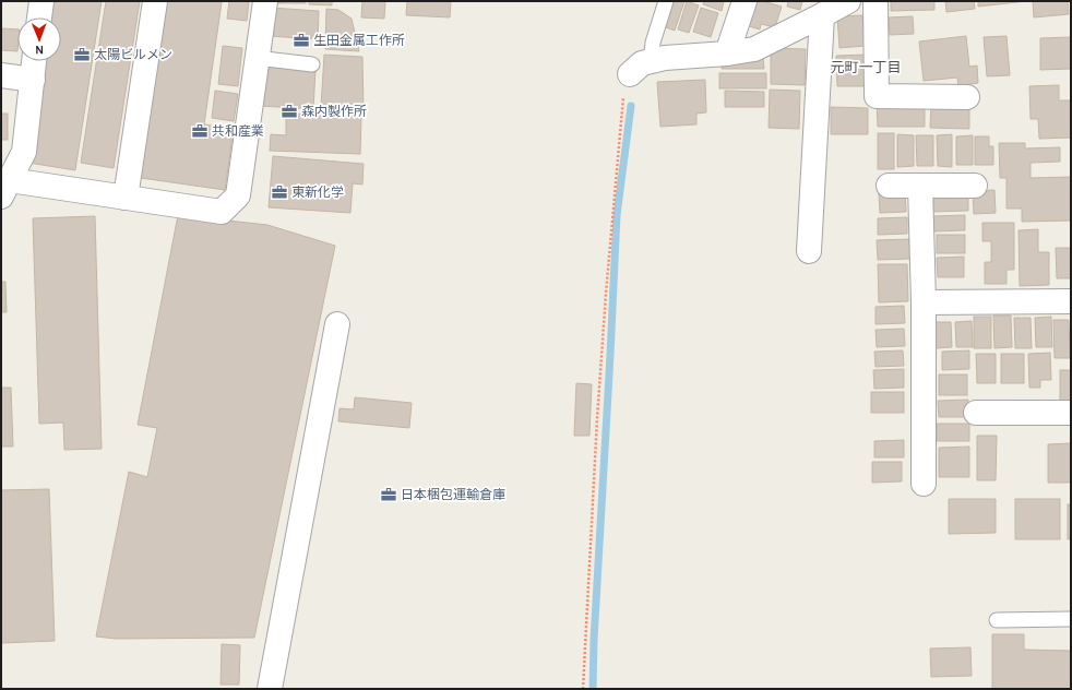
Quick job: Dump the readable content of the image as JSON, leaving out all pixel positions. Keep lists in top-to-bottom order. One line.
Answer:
{"districts":["元町一丁目"],"places":{"office":["生田金属工作所","太陽ビルメン","森内製作所","共和産業","東新化学","日本梱包運輸倉庫"]},"north":"bottom"}
